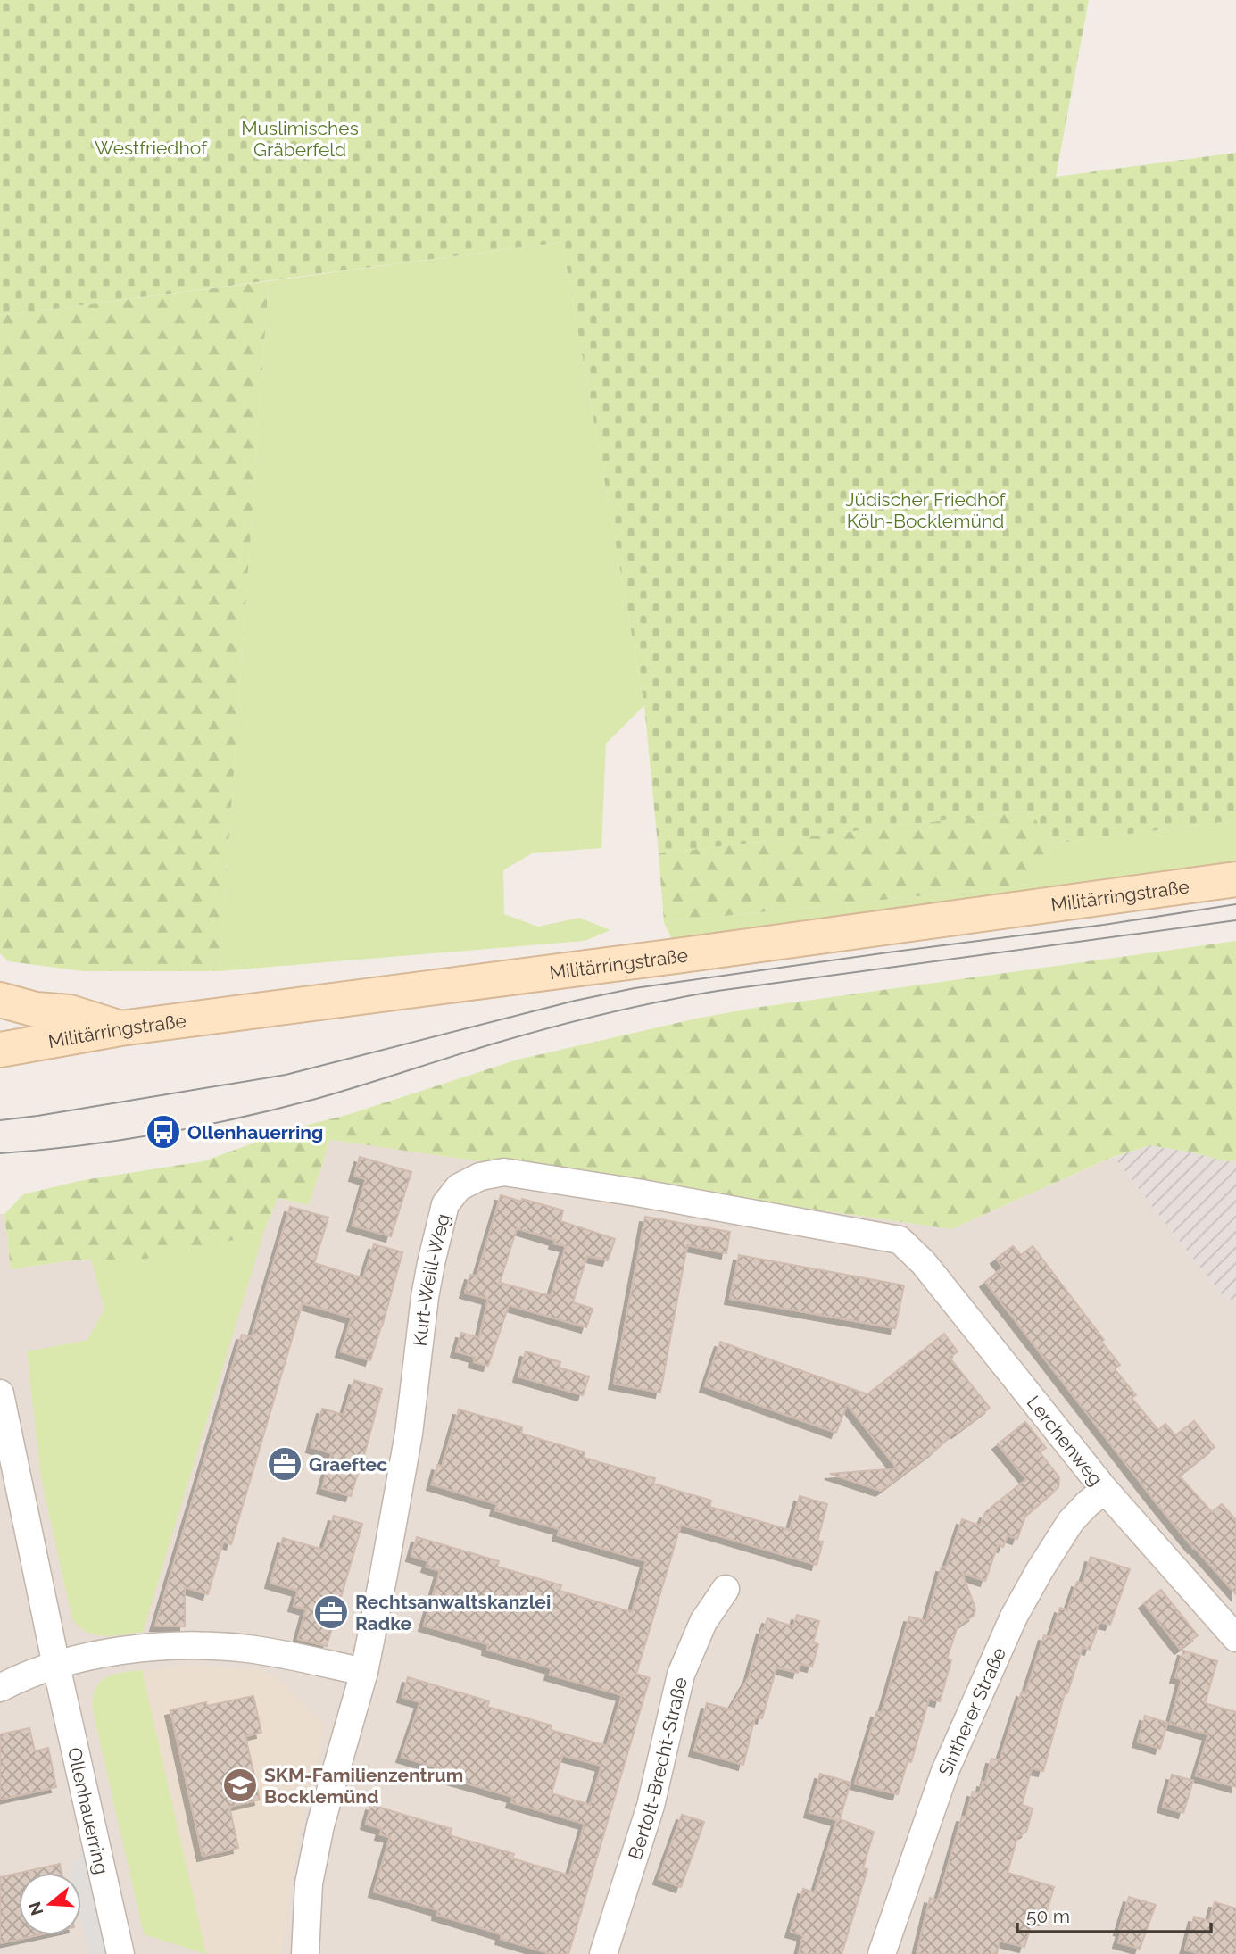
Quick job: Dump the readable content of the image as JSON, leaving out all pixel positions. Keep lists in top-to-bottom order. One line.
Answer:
{"streets":{"main road":["Militärringstraße"],"street":["Kurt-Weill-Weg","Lerchenweg","Sintherer Straße","Bertolt-Brecht-Straße","Ollenhauerring"]},"crossings":[["Kurt-Weill-Weg","Lerchenweg"],["Lerchenweg","Sintherer Straße"]],"parks":["Muslimisches Gräberfeld","Westfriedhof","Jüdischer Friedhof Köln-Bocklemünd"],"places":{"bus stop":["Ollenhauerring"],"office":["Graeftec","Rechtsanwaltskanzlei Radke"],"school or university":["SKM-Familienzentrum Bocklemünd"]},"scale_bar":"50 m","north":"left"}
